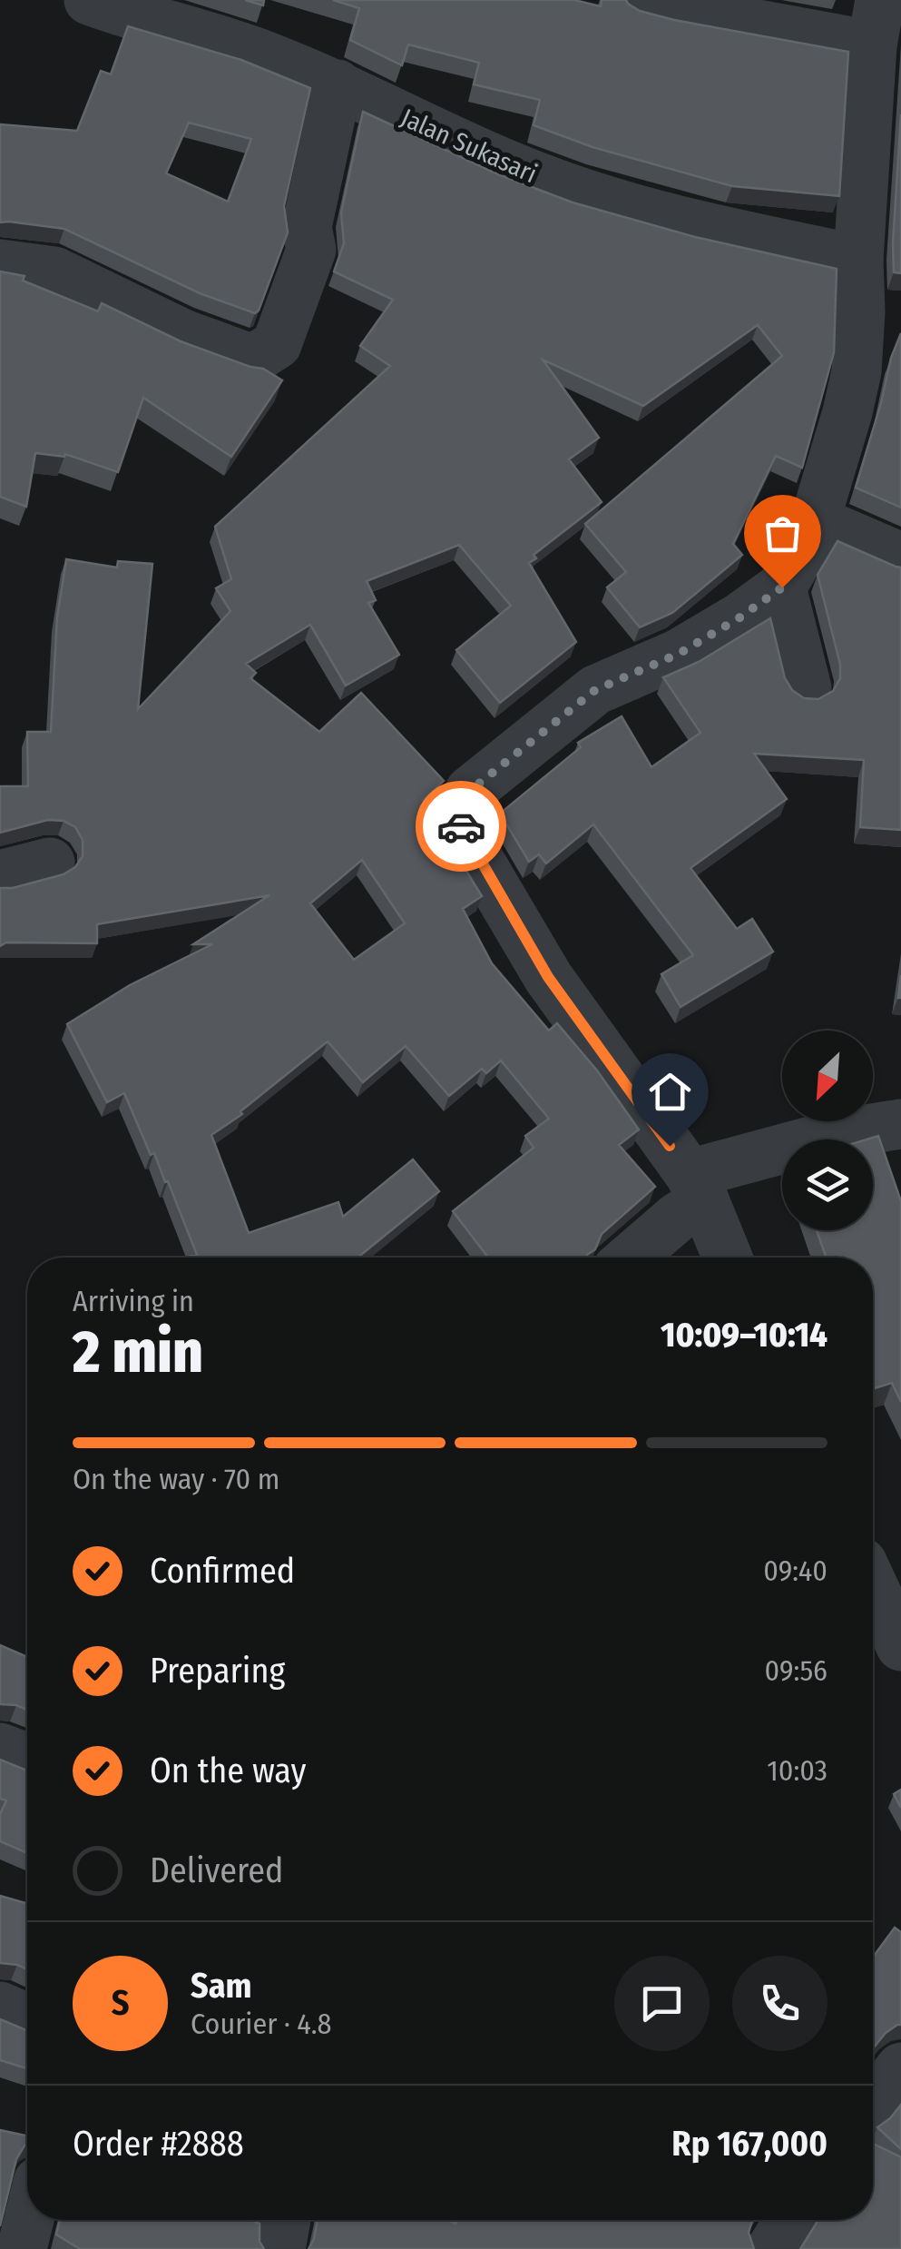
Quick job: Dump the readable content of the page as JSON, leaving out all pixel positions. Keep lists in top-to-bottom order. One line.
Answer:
{"streets":{"street":["Jalan Sukasari"]},"north":"bottom left","page":{"heading":["2 min","Arriving in","10:09–10:14"],"panel":["Sam","Courier · 4.8","Order #2888","Rp 167,000"],"bar":"On the way · 70 m","list":[["Confirmed","09:40"],["Preparing","09:56"],["On the way","10:03"],"Delivered"],"round":"S"}}
